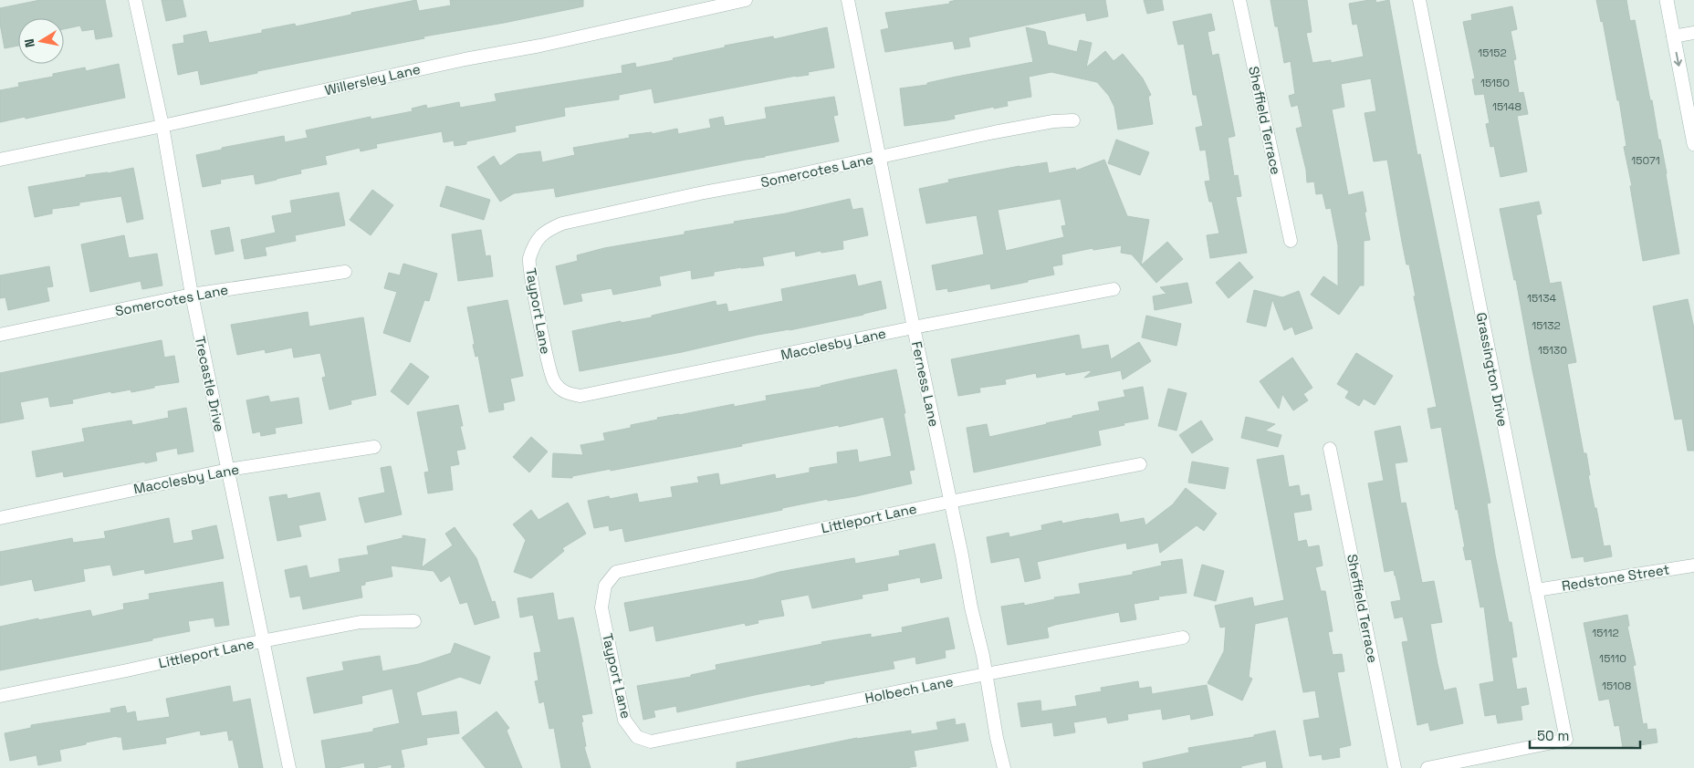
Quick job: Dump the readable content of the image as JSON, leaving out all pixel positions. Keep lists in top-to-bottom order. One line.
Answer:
{"streets":{"street":["Willersley Lane","Sheffield Terrace","Somercotes Lane","Tayport Lane","Macclesby Lane","Grassington Drive","Trecastle Drive","Ferness Lane","Littleport Lane","Redstone Street","Holbech Lane"]},"crossings":[["Willersley Lane","Trecastle Drive"],["Somercotes Lane","Tayport Lane"],["Somercotes Lane","Trecastle Drive"],["Somercotes Lane","Ferness Lane"],["Tayport Lane","Macclesby Lane"],["Tayport Lane","Littleport Lane"],["Tayport Lane","Holbech Lane"],["Macclesby Lane","Trecastle Drive"],["Macclesby Lane","Ferness Lane"],["Grassington Drive","Redstone Street"],["Trecastle Drive","Littleport Lane"],["Ferness Lane","Littleport Lane"],["Ferness Lane","Holbech Lane"]],"house_numbers":["15152","15150","15148","15071","15134","15132","15130","15112","15110","15108"],"scale_bar":"50 m","north":"left"}
